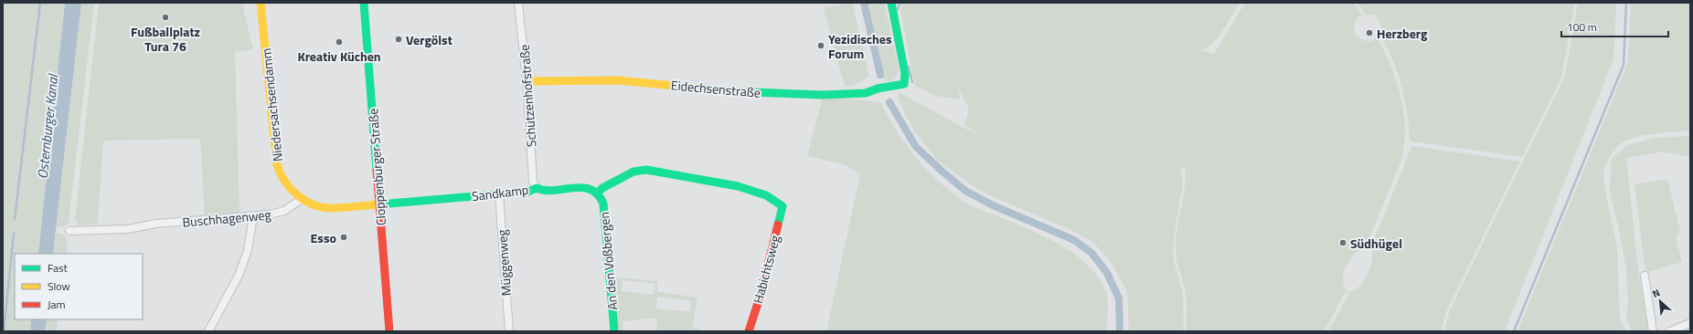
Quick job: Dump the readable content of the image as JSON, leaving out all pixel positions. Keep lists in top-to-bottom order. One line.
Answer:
{"streets":{"street":["Eidechsenstraße","Schützenhofstraße","Niedersachsendamm","Cloppenburger Straße","Sandkamp","Buschhagenweg","An den Voßbergen","Müggenweg","Habichtsweg"]},"crossings":[["Eidechsenstraße","Schützenhofstraße"],["Schützenhofstraße","Sandkamp"],["Niedersachsendamm","Buschhagenweg"],["Cloppenburger Straße","Sandkamp"],["Sandkamp","An den Voßbergen"],["Sandkamp","Müggenweg"],["Sandkamp","Habichtsweg"],["An den Voßbergen","Habichtsweg"]],"water":["Osternburger Kanal"],"places":["Fußballplatz Tura 76","Herzberg","Vergölst","Kreativ Küchen","Yezidisches Forum","Esso","Südhügel"],"legend":["Fast","Slow","Jam"],"scale_bar":"100 m","north":"top left"}
